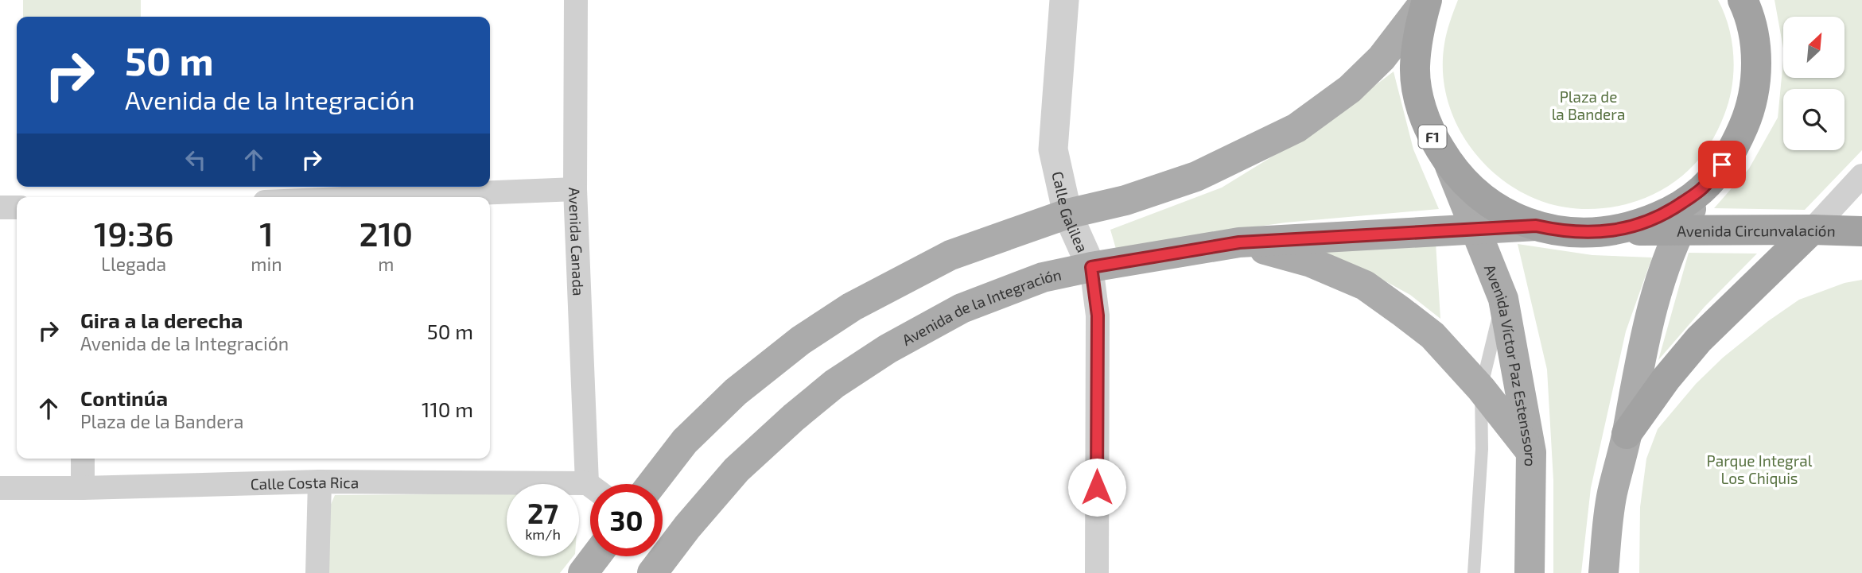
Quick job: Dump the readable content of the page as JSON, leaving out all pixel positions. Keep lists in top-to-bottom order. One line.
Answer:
{"streets":{"highway":["F1","Avenida Circunvalación"],"main road":["Avenida de la Integración","Avenida Víctor Paz Estenssoro"],"street":["Calle Galilea","Avenida Canada","Calle Costa Rica"]},"crossings":[["F1","Avenida Circunvalación"],["F1","Avenida de la Integración"],["F1","Avenida Víctor Paz Estenssoro"],["Calle Galilea","Avenida de la Integración"],["Avenida de la Integración","Avenida Víctor Paz Estenssoro"]],"parks":["Plaza de la Bandera","Parque Integral Los Chiquis"],"north":"top right","page":{"turn":["50 m","Avenida de la Integración"],"eta":["19:36","Llegada","1","min","210","m"],"list":[{"name":"Gira a la derecha","note":"Avenida de la Integración","value":"50 m"},{"name":"Continúa","note":"Plaza de la Bandera","value":"110 m"}],"speed":"27 km/h","limit":"30"}}
